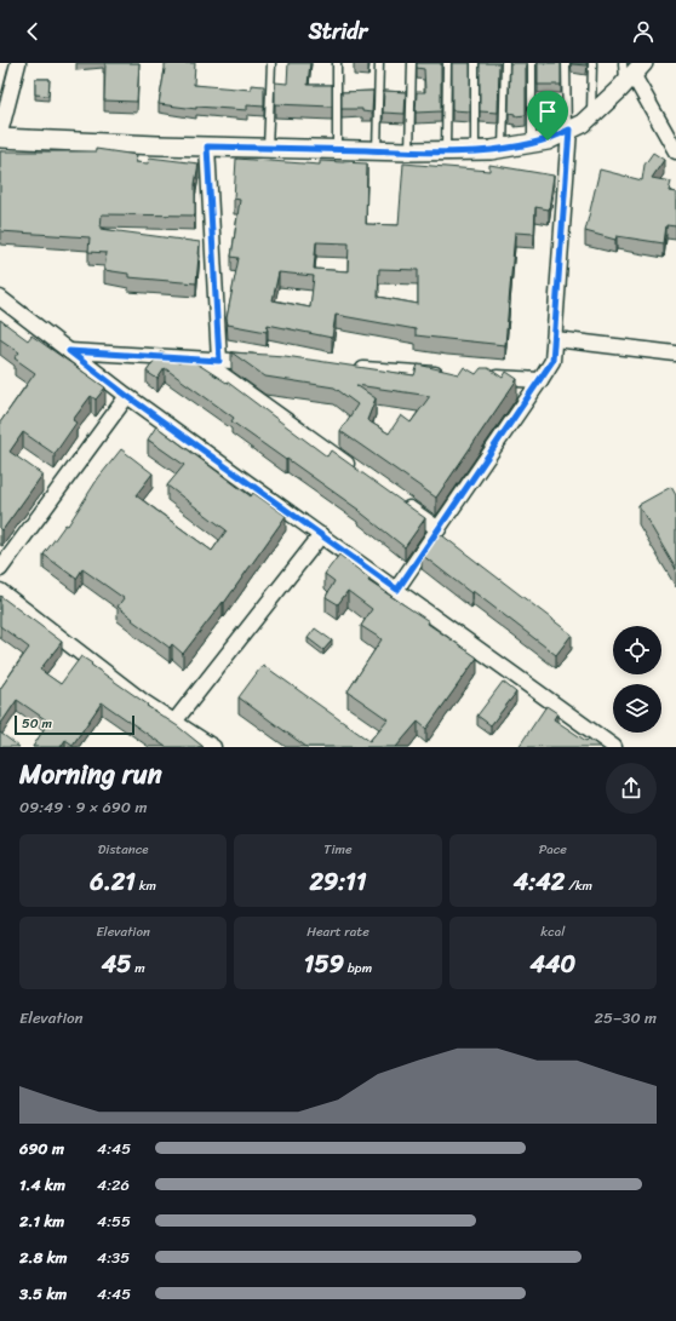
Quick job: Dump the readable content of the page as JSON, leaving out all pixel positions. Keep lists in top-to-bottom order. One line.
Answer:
{"scale_bar":"50 m","page":{"header":"Stridr","scale":"50 m","heading":["Morning run","09:49 · 9 × 690 m"],"stats":[["Distance","6.21 km"],["Time","29:11"],["Pace","4:42 /km"],["Elevation","45 m"],["Heart rate","159 bpm"],["kcal","440"]],"chart":["Elevation","25–30 m"],"list":[{"name":"690 m","note":"4:45"},{"name":"1.4 km","note":"4:26"},{"name":"2.1 km","note":"4:55"},{"name":"2.8 km","note":"4:35"},{"name":"3.5 km","note":"4:45"}]}}
